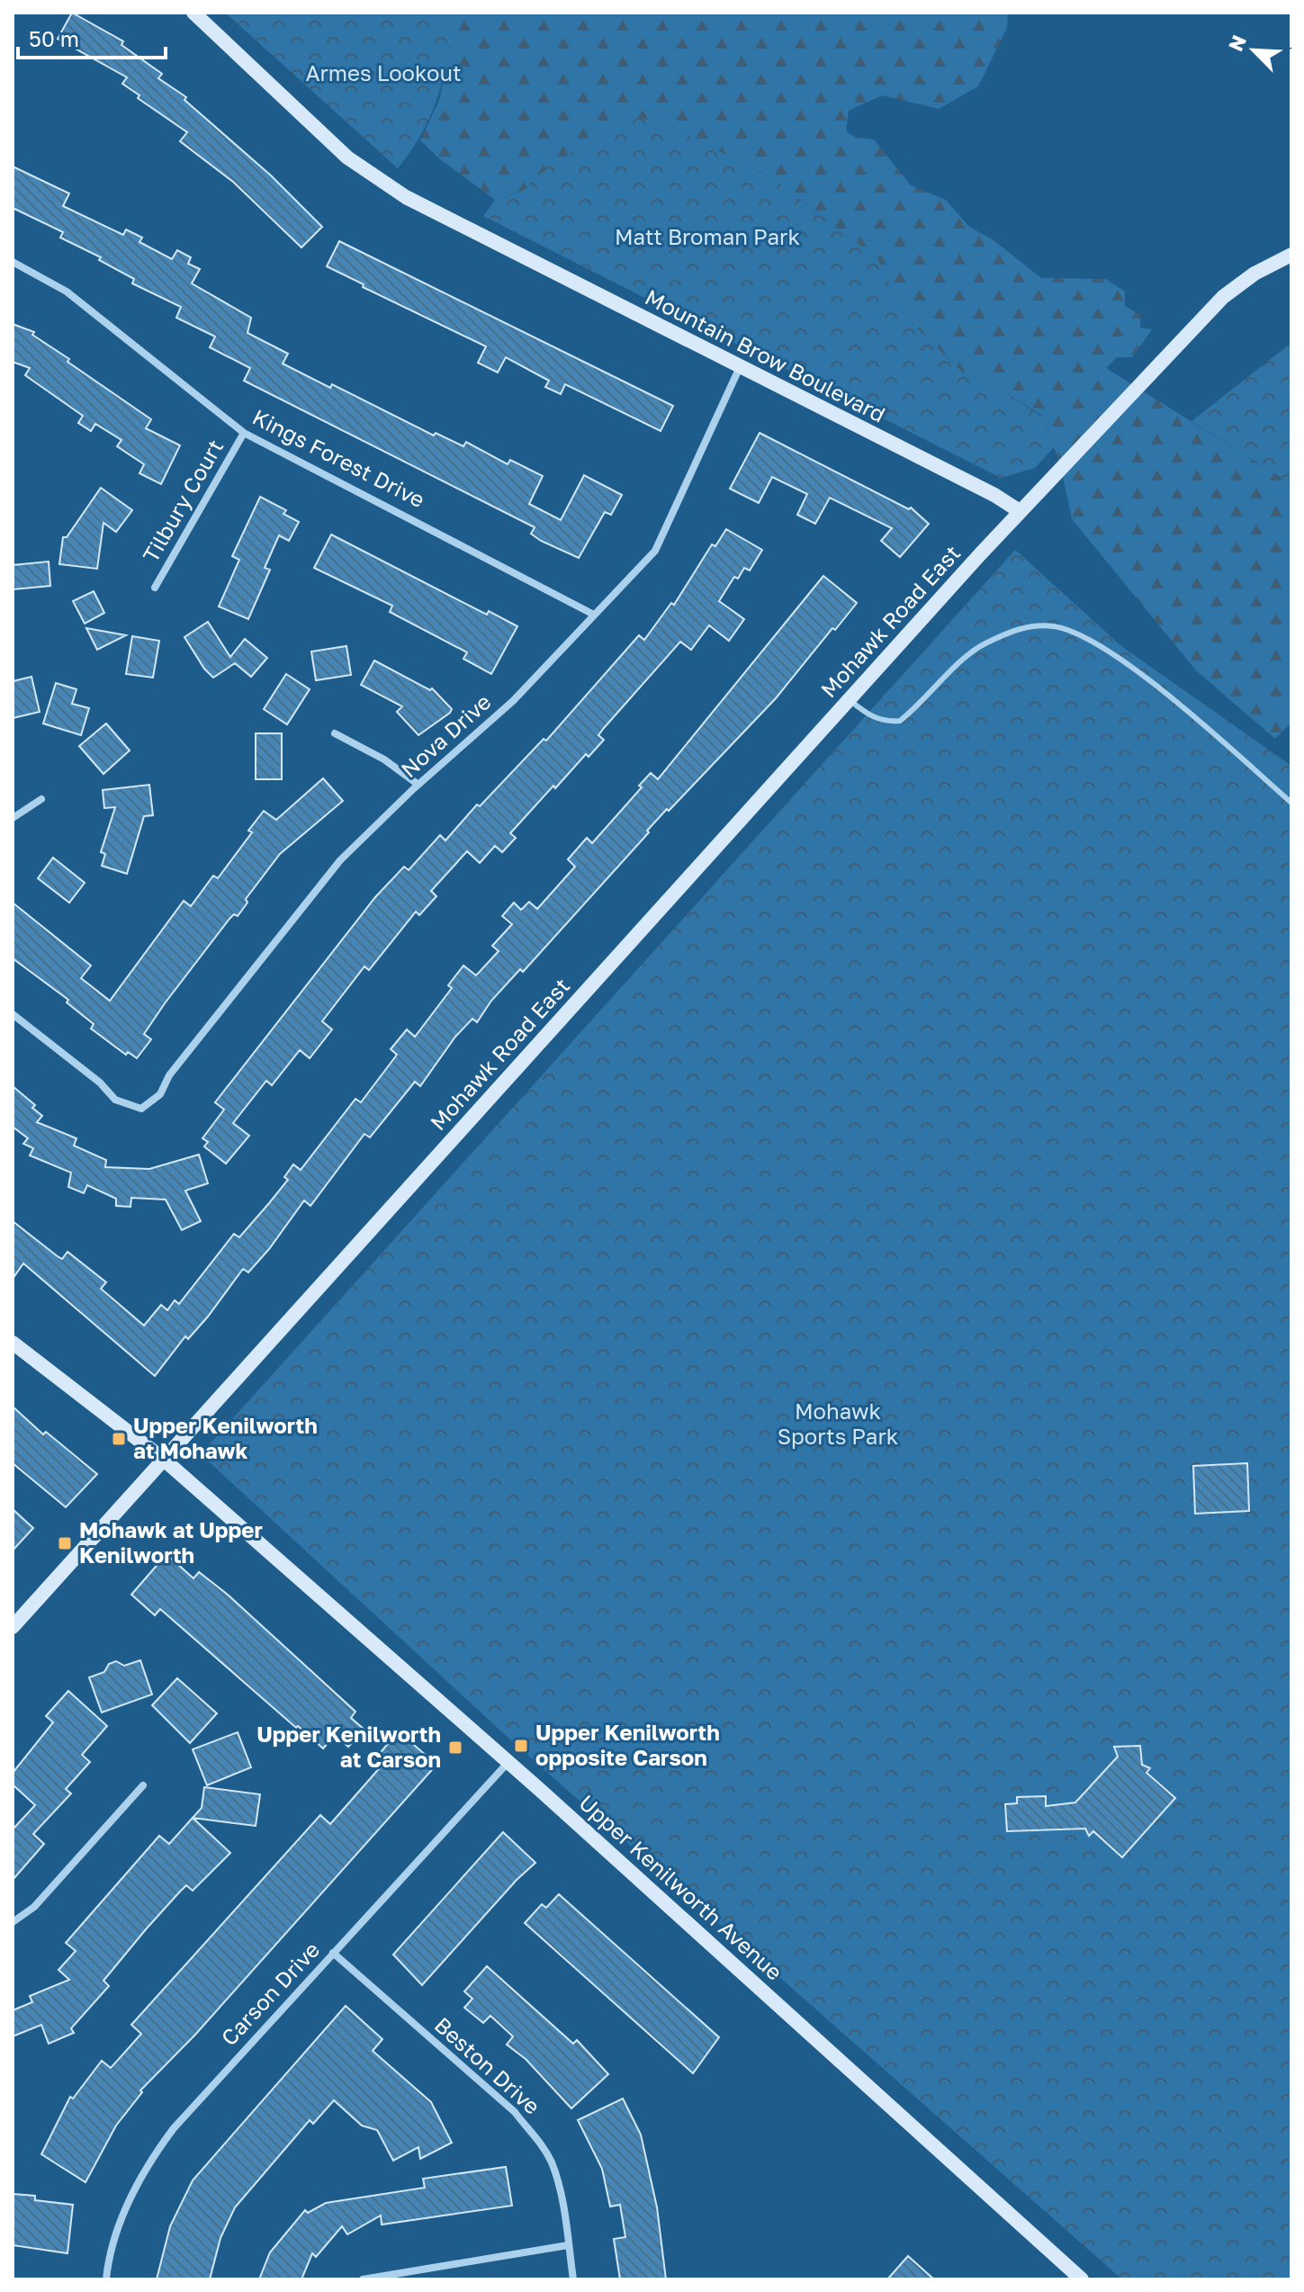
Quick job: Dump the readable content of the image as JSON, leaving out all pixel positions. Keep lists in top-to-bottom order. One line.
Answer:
{"streets":{"main road":["Mountain Brow Boulevard","Mohawk Road East","Upper Kenilworth Avenue"],"street":["Kings Forest Drive","Tilbury Court","Nova Drive","Carson Drive","Beston Drive"]},"crossings":[["Mountain Brow Boulevard","Mohawk Road East"],["Mountain Brow Boulevard","Nova Drive"],["Kings Forest Drive","Tilbury Court"],["Kings Forest Drive","Nova Drive"],["Mohawk Road East","Upper Kenilworth Avenue"],["Upper Kenilworth Avenue","Carson Drive"],["Carson Drive","Beston Drive"]],"parks":["Armes Lookout","Matt Broman Park","Mohawk Sports Park"],"places":{"transit":["Upper Kenilworth at Mohawk","Mohawk at Upper Kenilworth","Upper Kenilworth opposite Carson","Upper Kenilworth at Carson"]},"scale_bar":"50 m","north":"top left"}
